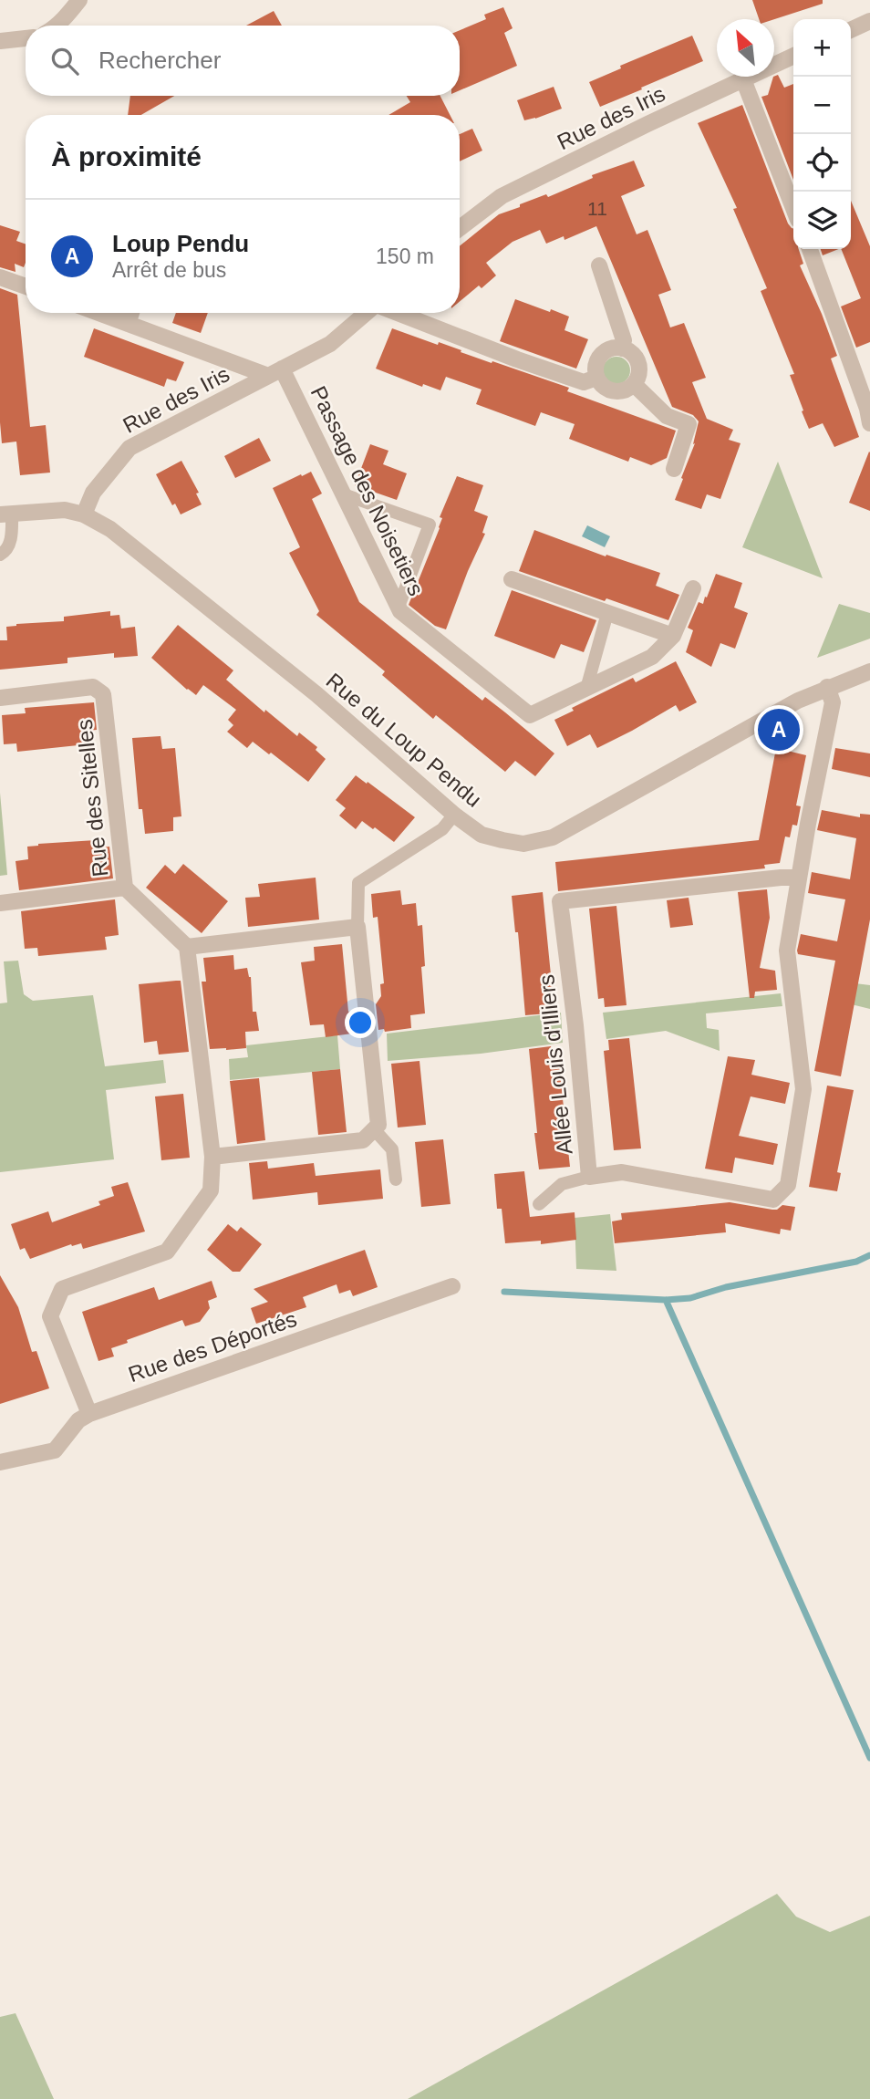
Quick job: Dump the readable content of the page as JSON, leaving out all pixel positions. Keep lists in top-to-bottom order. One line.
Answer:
{"streets":{"street":["Rue des Iris","Passage des Noisetiers","Rue du Loup Pendu","Rue des Sitelles","Allée Louis d'Illiers","Rue des Déportés"]},"crossings":[["Rue des Iris","Passage des Noisetiers"],["Rue des Iris","Rue du Loup Pendu"],["Rue du Loup Pendu","Allée Louis d'Illiers"]],"house_numbers":["11"],"north":"top left","page":{"map_buttons":["+","−"],"search":"Rechercher","heading":"À proximité","list":[{"mark":"A","name":"Loup Pendu","note":"Arrêt de bus","value":"150 m"}],"pins":"A"}}
